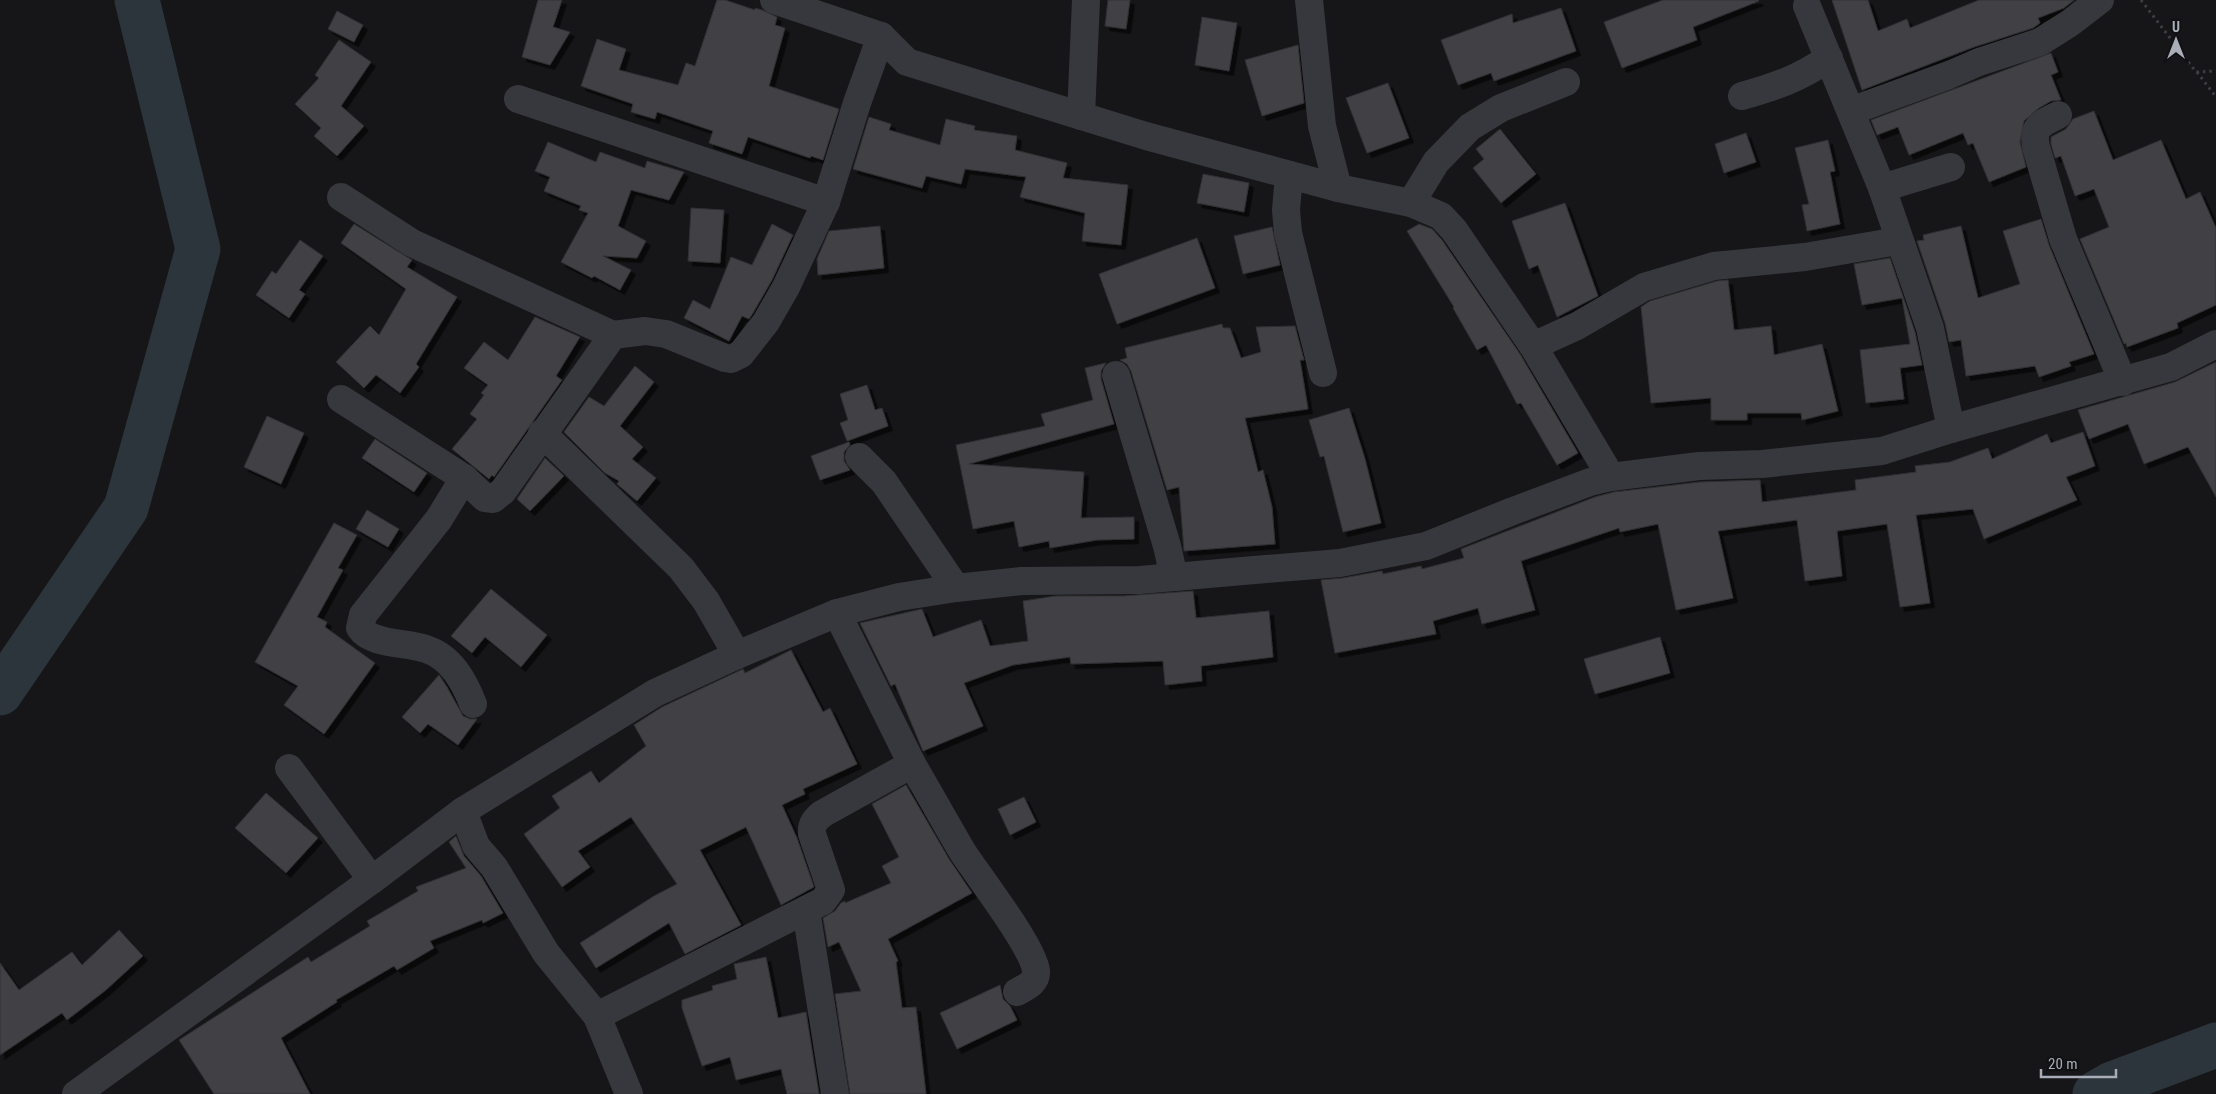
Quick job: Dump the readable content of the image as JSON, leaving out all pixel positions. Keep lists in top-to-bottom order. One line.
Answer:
{"scale_bar":"20 m","north":"top"}
